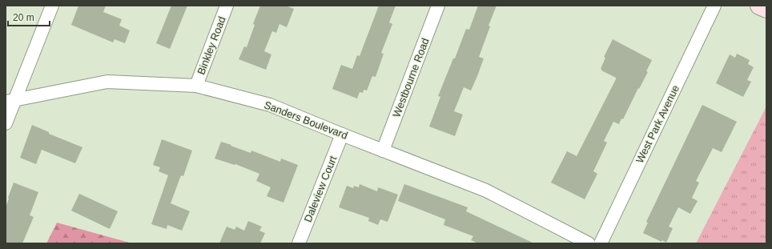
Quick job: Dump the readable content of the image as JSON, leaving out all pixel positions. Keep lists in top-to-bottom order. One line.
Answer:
{"streets":{"street":["Binkley Road","Westbourne Road","Sanders Boulevard","West Park Avenue","Daleview Court"]},"crossings":[["Binkley Road","Sanders Boulevard"],["Westbourne Road","Sanders Boulevard"],["Sanders Boulevard","Daleview Court"]],"scale_bar":"20 m"}
